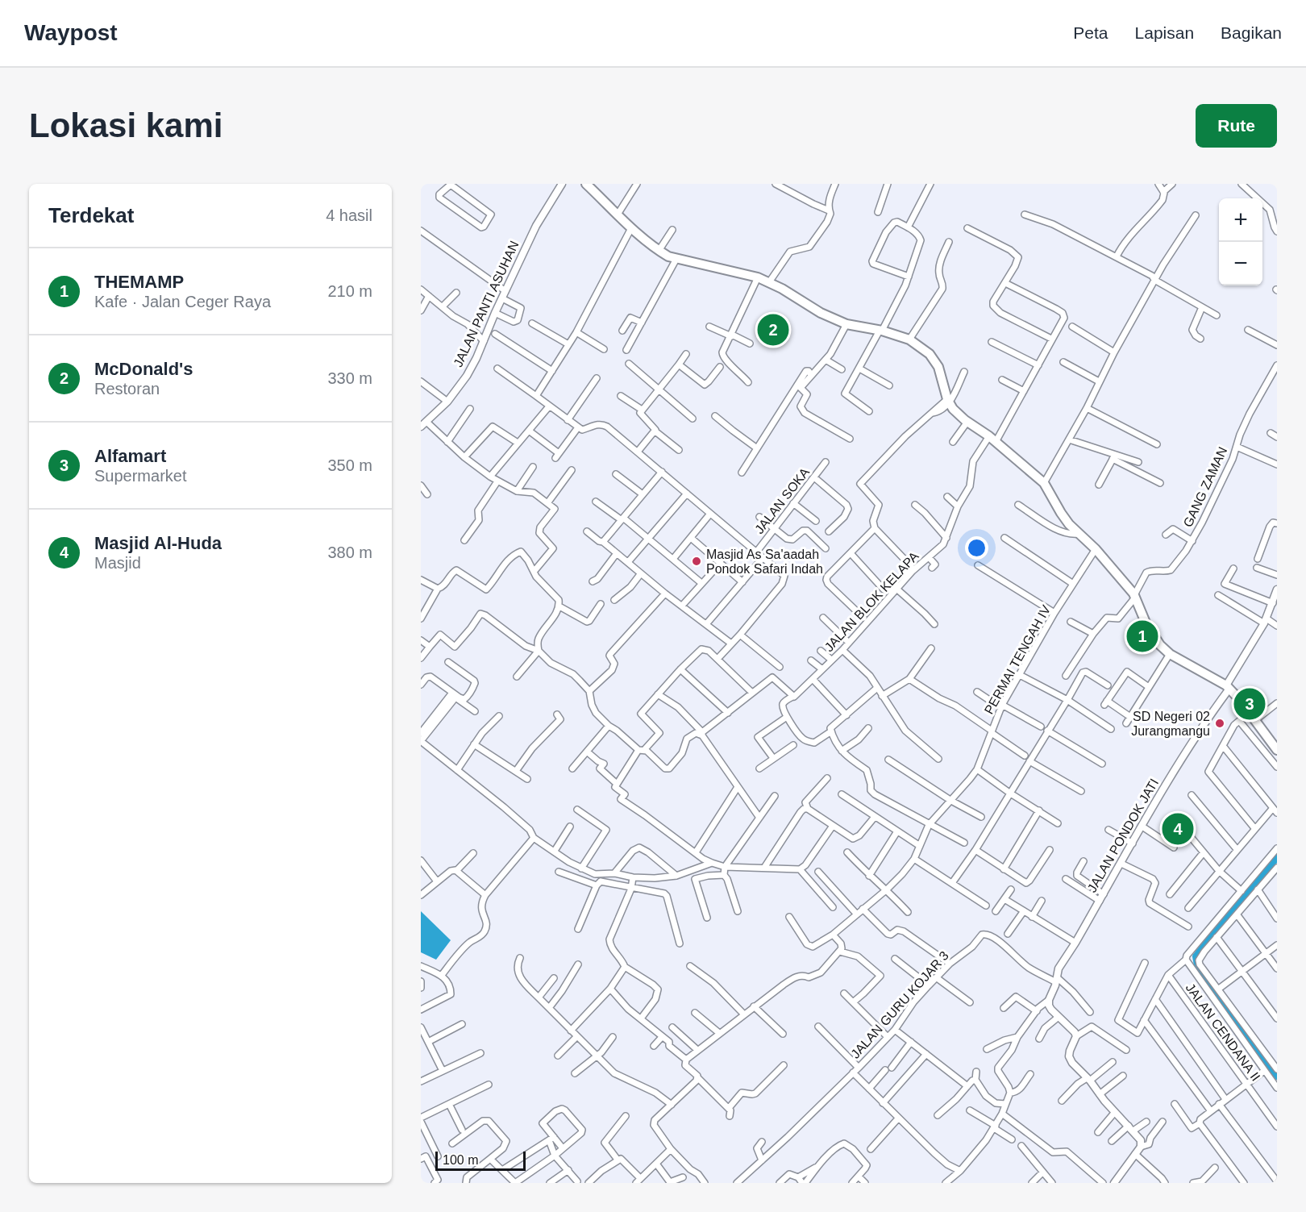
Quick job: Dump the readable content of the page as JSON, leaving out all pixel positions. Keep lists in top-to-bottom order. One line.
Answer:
{"streets":{"street":["JALAN PANTI ASUHAN","GANG ZAMAN","JALAN SOKA","JALAN BLOK KELAPA","PERMAI TENGAH IV","JALAN PONDOK JATI","JALAN GURU KOJAR 3","JALAN CENDANA II"]},"crossings":[["JALAN PONDOK JATI","JALAN GURU KOJAR 3"]],"places":["Masjid As Sa'aadah Pondok Safari Indah","SD Negeri 02 Jurangmangu"],"scale_bar":"100 m","page":{"header":"Waypost","nav":["Peta","Lapisan","Bagikan"],"buttons":"Rute","title":"Lokasi kami","heading":["Terdekat","4 hasil"],"map_buttons":["+","−"],"list":[{"mark":"1","name":"THEMAMP","note":"Kafe · Jalan Ceger Raya","value":"210 m"},{"mark":"2","name":"McDonald's","note":"Restoran","value":"330 m"},{"mark":"3","name":"Alfamart","note":"Supermarket","value":"350 m"},{"mark":"4","name":"Masjid Al-Huda","note":"Masjid","value":"380 m"}],"pins":["2","1","3","4"],"scale":"100 m"}}
